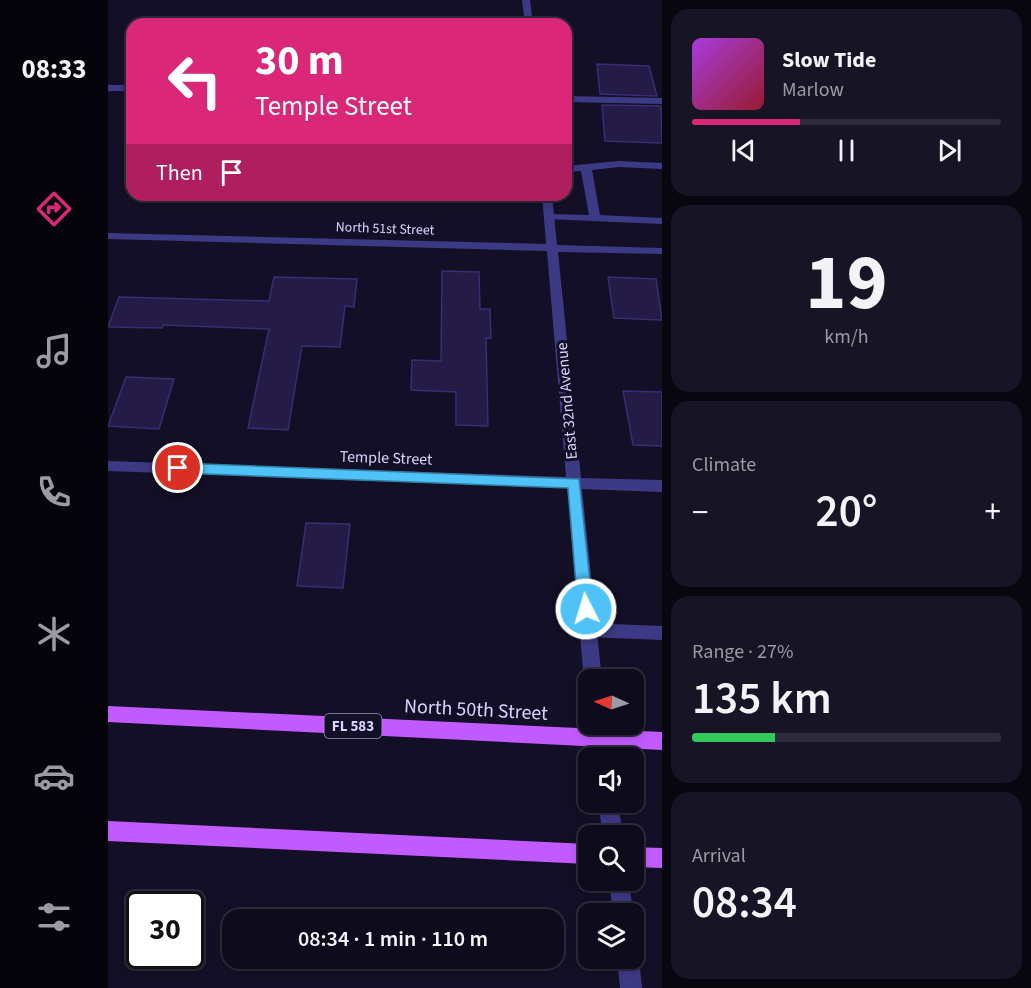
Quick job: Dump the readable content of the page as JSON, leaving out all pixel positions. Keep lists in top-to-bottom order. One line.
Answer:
{"streets":{"main road":["North 50th Street","FL 583"],"street":["North 51st Street","East 32nd Avenue","Temple Street"]},"crossings":[["North 51st Street","East 32nd Avenue"],["East 32nd Avenue","Temple Street"]],"north":"left","page":{"tabs":"08:33","turn":["30 m","Temple Street"],"song":["Slow Tide","Marlow"],"then":"Then","tile":[["19","km/h"],"Climate",["Range · 27%","135 km"],["Arrival","08:34"]],"heat":["−","20°","+"],"limit":"30","trip":"08:34 · 1 min · 110 m"}}
